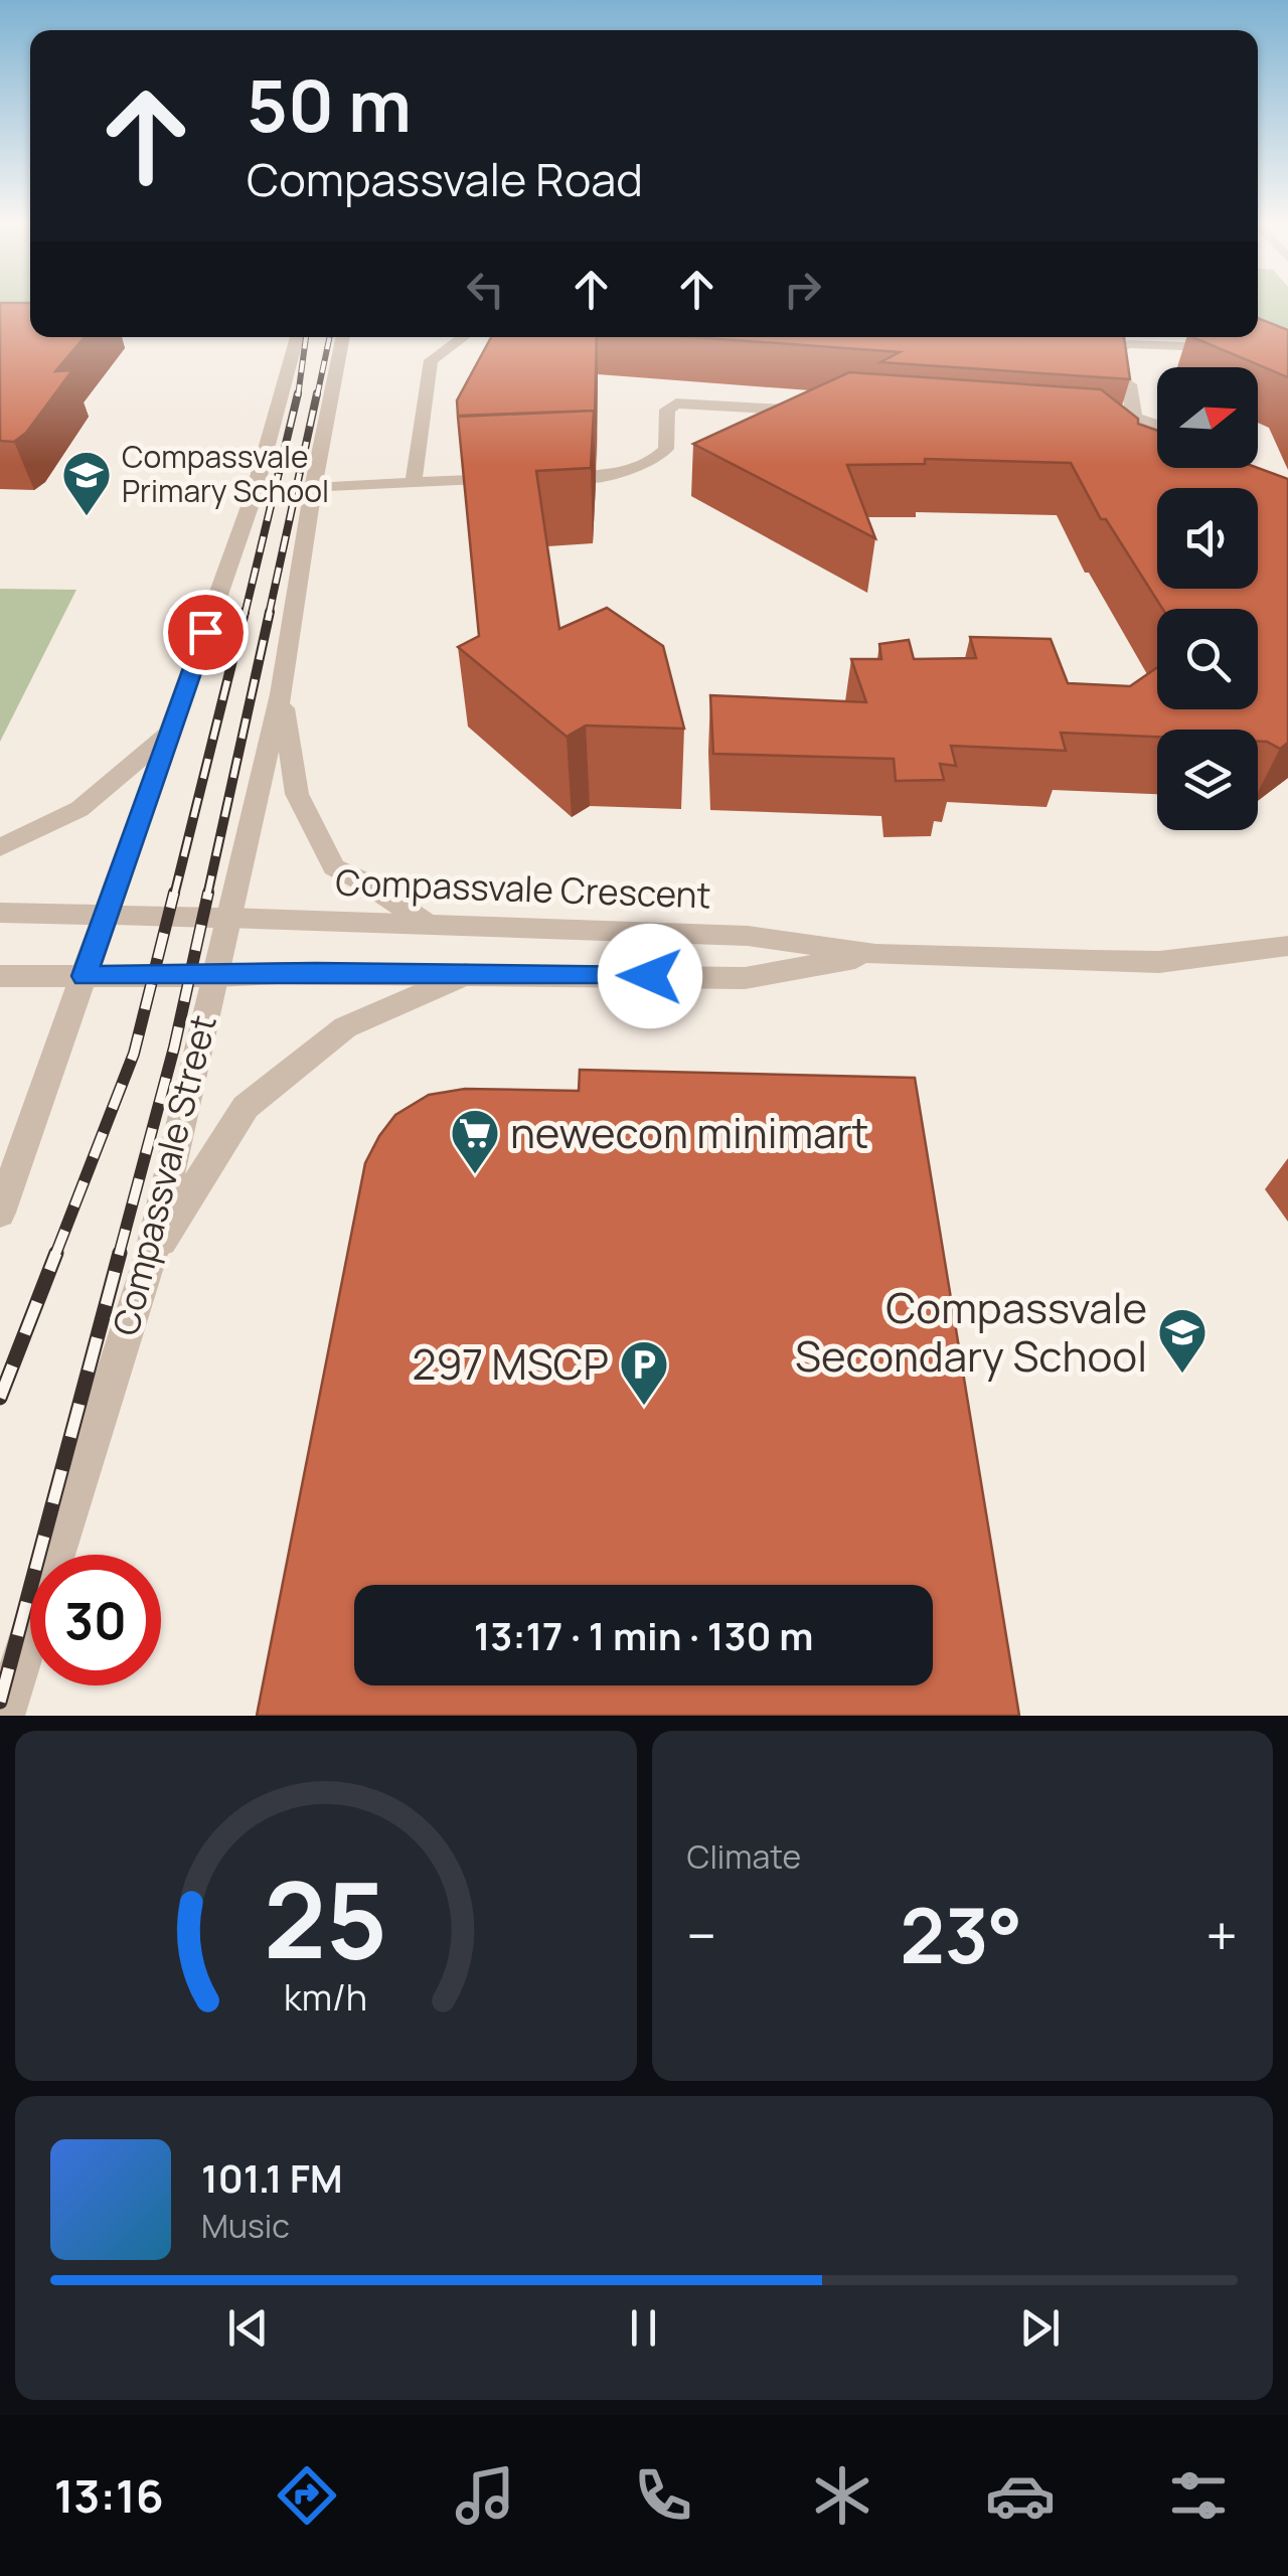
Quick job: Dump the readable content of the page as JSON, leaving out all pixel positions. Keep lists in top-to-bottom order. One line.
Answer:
{"streets":{"street":["Compassvale Crescent","Compassvale Street"]},"crossings":[["Compassvale Crescent","Compassvale Street"]],"places":{"school or university":["Compassvale Primary School","Compassvale Secondary School"],"supermarket":["newecon minimart"],"parking":["297 MSCP"]},"north":"right","page":{"turn":["50 m","Compassvale Road"],"limit":"30","trip":"13:17 · 1 min · 130 m","tile":"Climate","heat":["−","23°","+"],"song":["101.1 FM","Music"],"tabs":"13:16","gauge":["25","km/h"]}}
